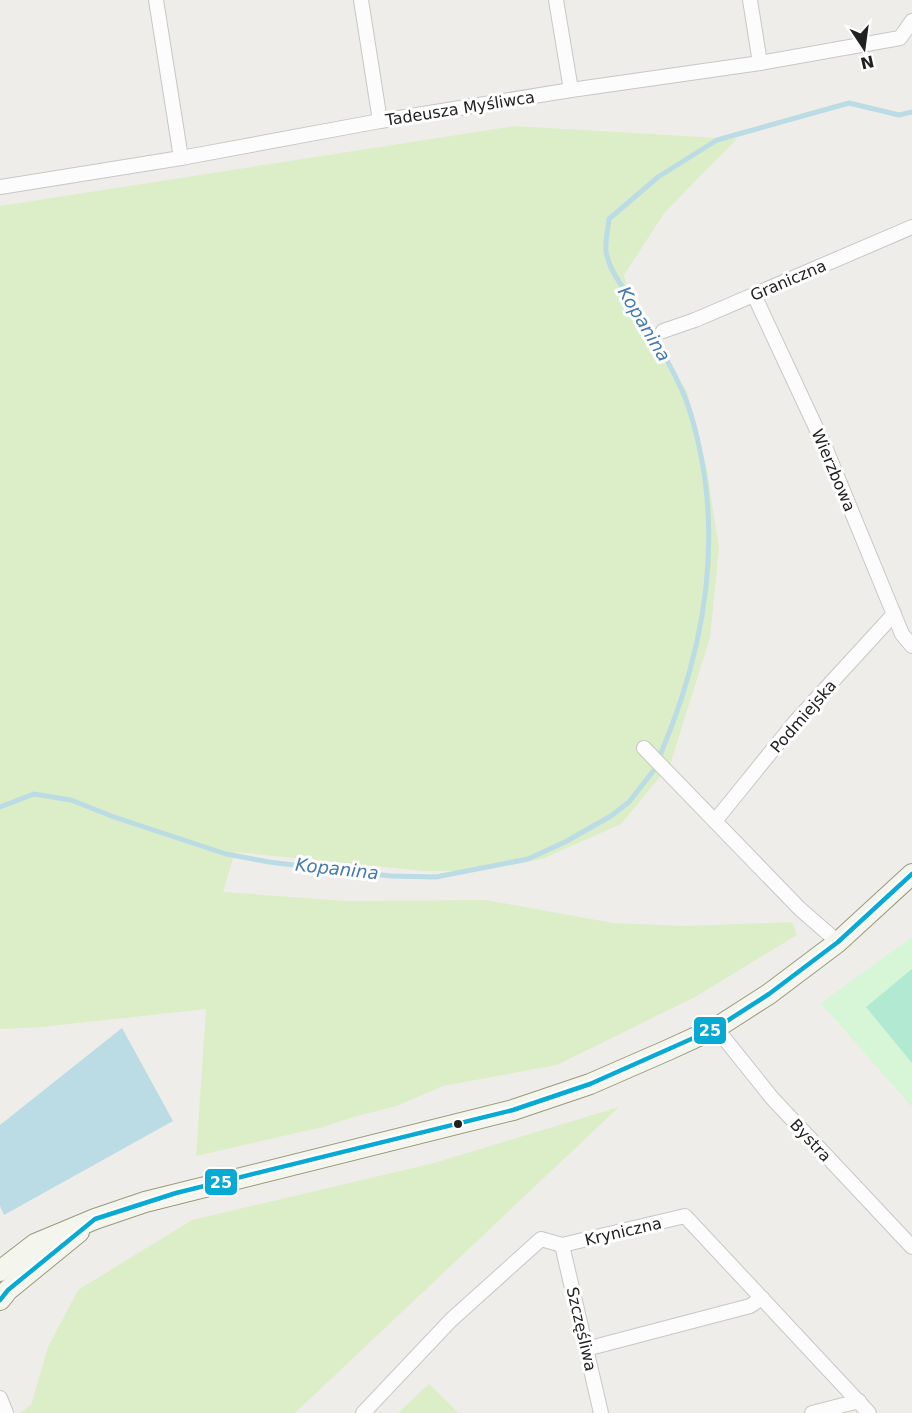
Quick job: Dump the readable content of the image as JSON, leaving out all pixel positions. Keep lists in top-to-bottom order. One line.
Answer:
{"streets":{"street":["Tadeusza Myśliwca","Graniczna","Wierzbowa","Podmiejska","Bystra","Kryniczna","Szczęśliwa"]},"crossings":[["Graniczna","Wierzbowa"],["Wierzbowa","Podmiejska"],["Kryniczna","Szczęśliwa"]],"water":["Kopanina"],"lines":["transit line 25"],"north":"bottom"}
